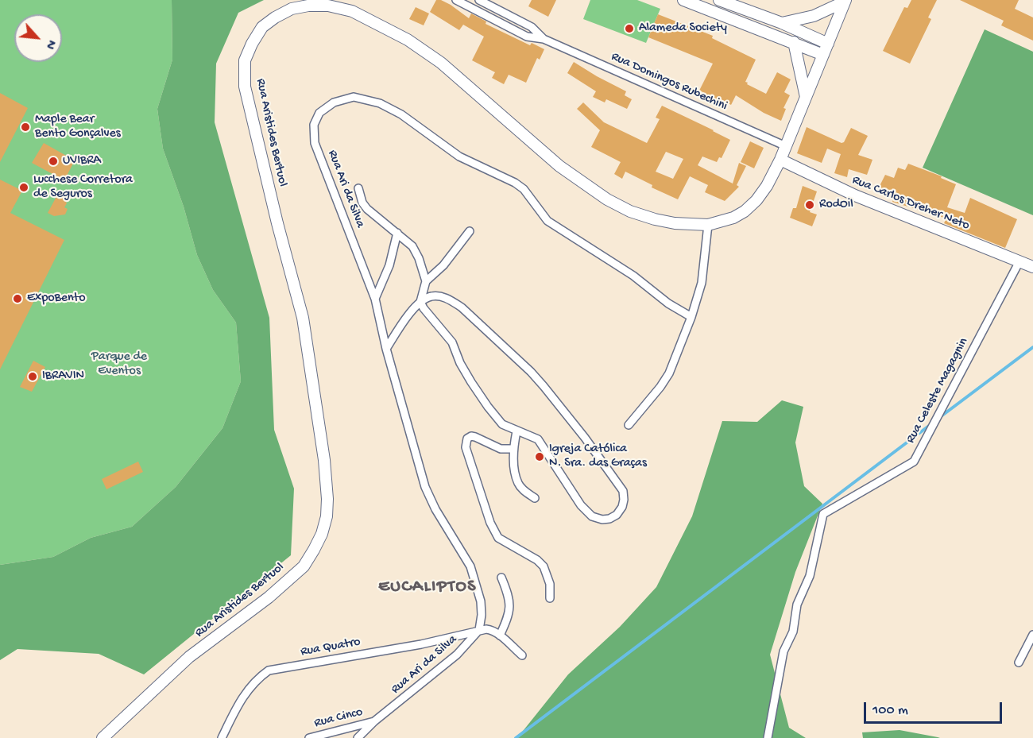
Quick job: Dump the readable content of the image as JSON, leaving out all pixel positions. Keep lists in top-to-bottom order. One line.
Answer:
{"streets":{"main road":["Rua Aristides Bertuol","Rua Carlos Dreher Neto"],"street":["Rua Domingos Rubechini","Rua Ari da Silva","Rua Celeste Magagnin","Rua Quatro","Rua Cinco"]},"crossings":[["Rua Domingos Rubechini","Rua Aristides Bertuol"],["Rua Aristides Bertuol","Rua Carlos Dreher Neto"],["Rua Ari da Silva","Rua Quatro"],["Rua Ari da Silva","Rua Cinco"],["Rua Carlos Dreher Neto","Rua Celeste Magagnin"]],"districts":["EUCALIPTOS"],"parks":["Parque de Eventos"],"places":["Alameda Society","Maple Bear Bento Gonçalves","UVIBRA","Lucchese Corretora de Seguros","RodOil","ExpoBento","IBRAVIN","Igreja Católica N. Sra. das Graças"],"scale_bar":"100 m","north":"bottom right"}
